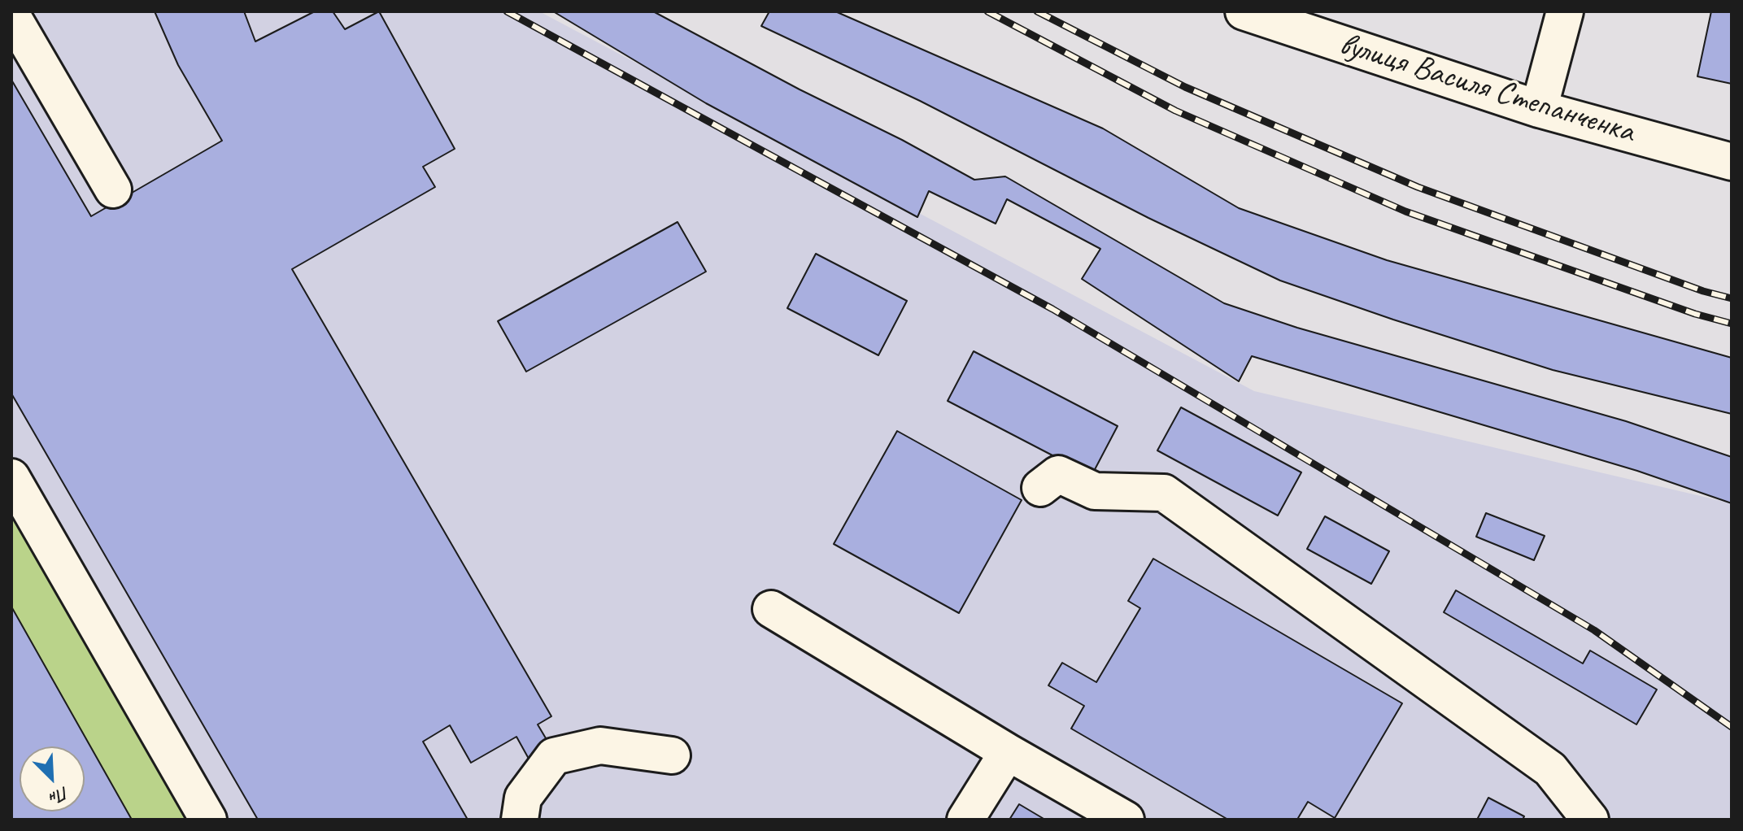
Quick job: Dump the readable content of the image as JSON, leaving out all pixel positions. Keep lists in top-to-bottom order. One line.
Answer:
{"streets":{"street":["вулиця Василя Степанченка"]},"north":"bottom right"}
